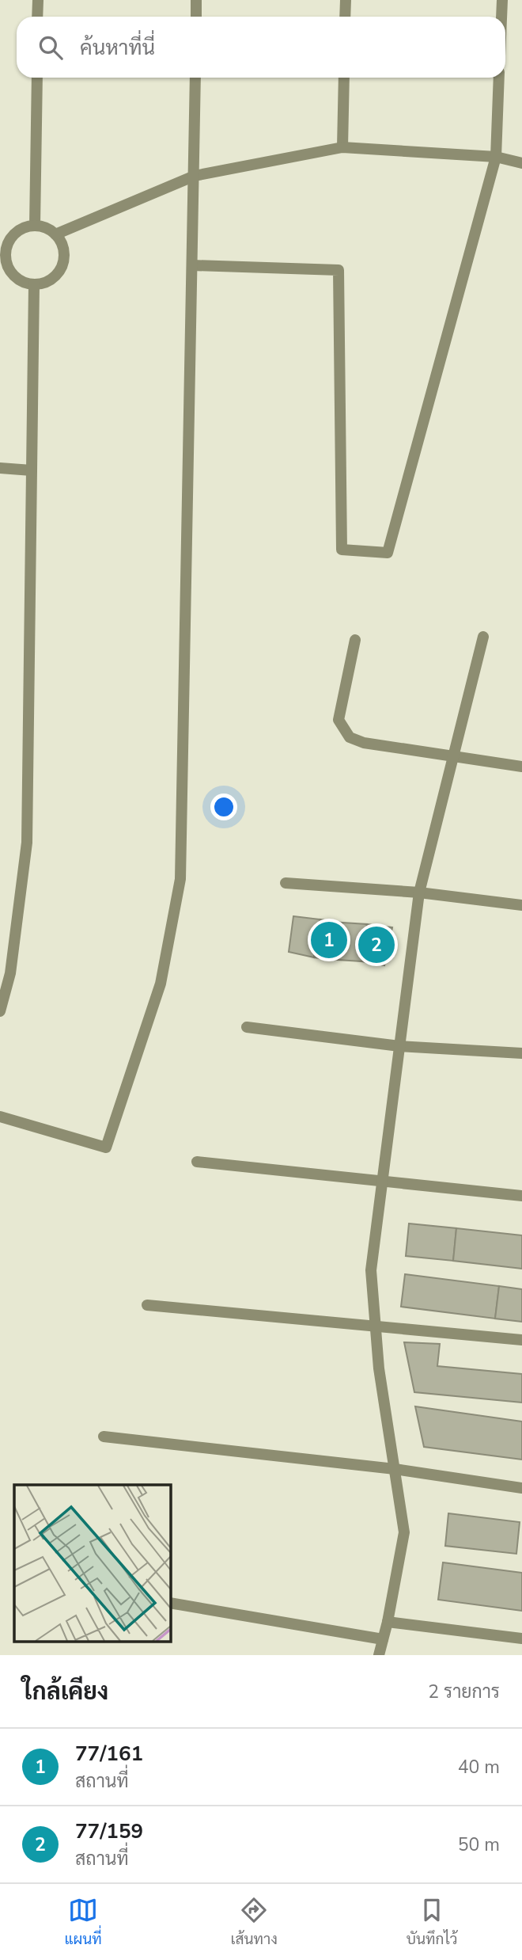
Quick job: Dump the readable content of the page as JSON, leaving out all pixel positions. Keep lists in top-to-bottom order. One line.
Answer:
{"page":{"search":"ค้นหาที่นี่","pins":["1","2"],"heading":["ใกล้เคียง","2 รายการ"],"list":[{"mark":"1","name":"77/161","note":"สถานที่","value":"40 m"},{"mark":"2","name":"77/159","note":"สถานที่","value":"50 m"}],"nav":["แผนที่","เส้นทาง","บันทึกไว้"]}}
